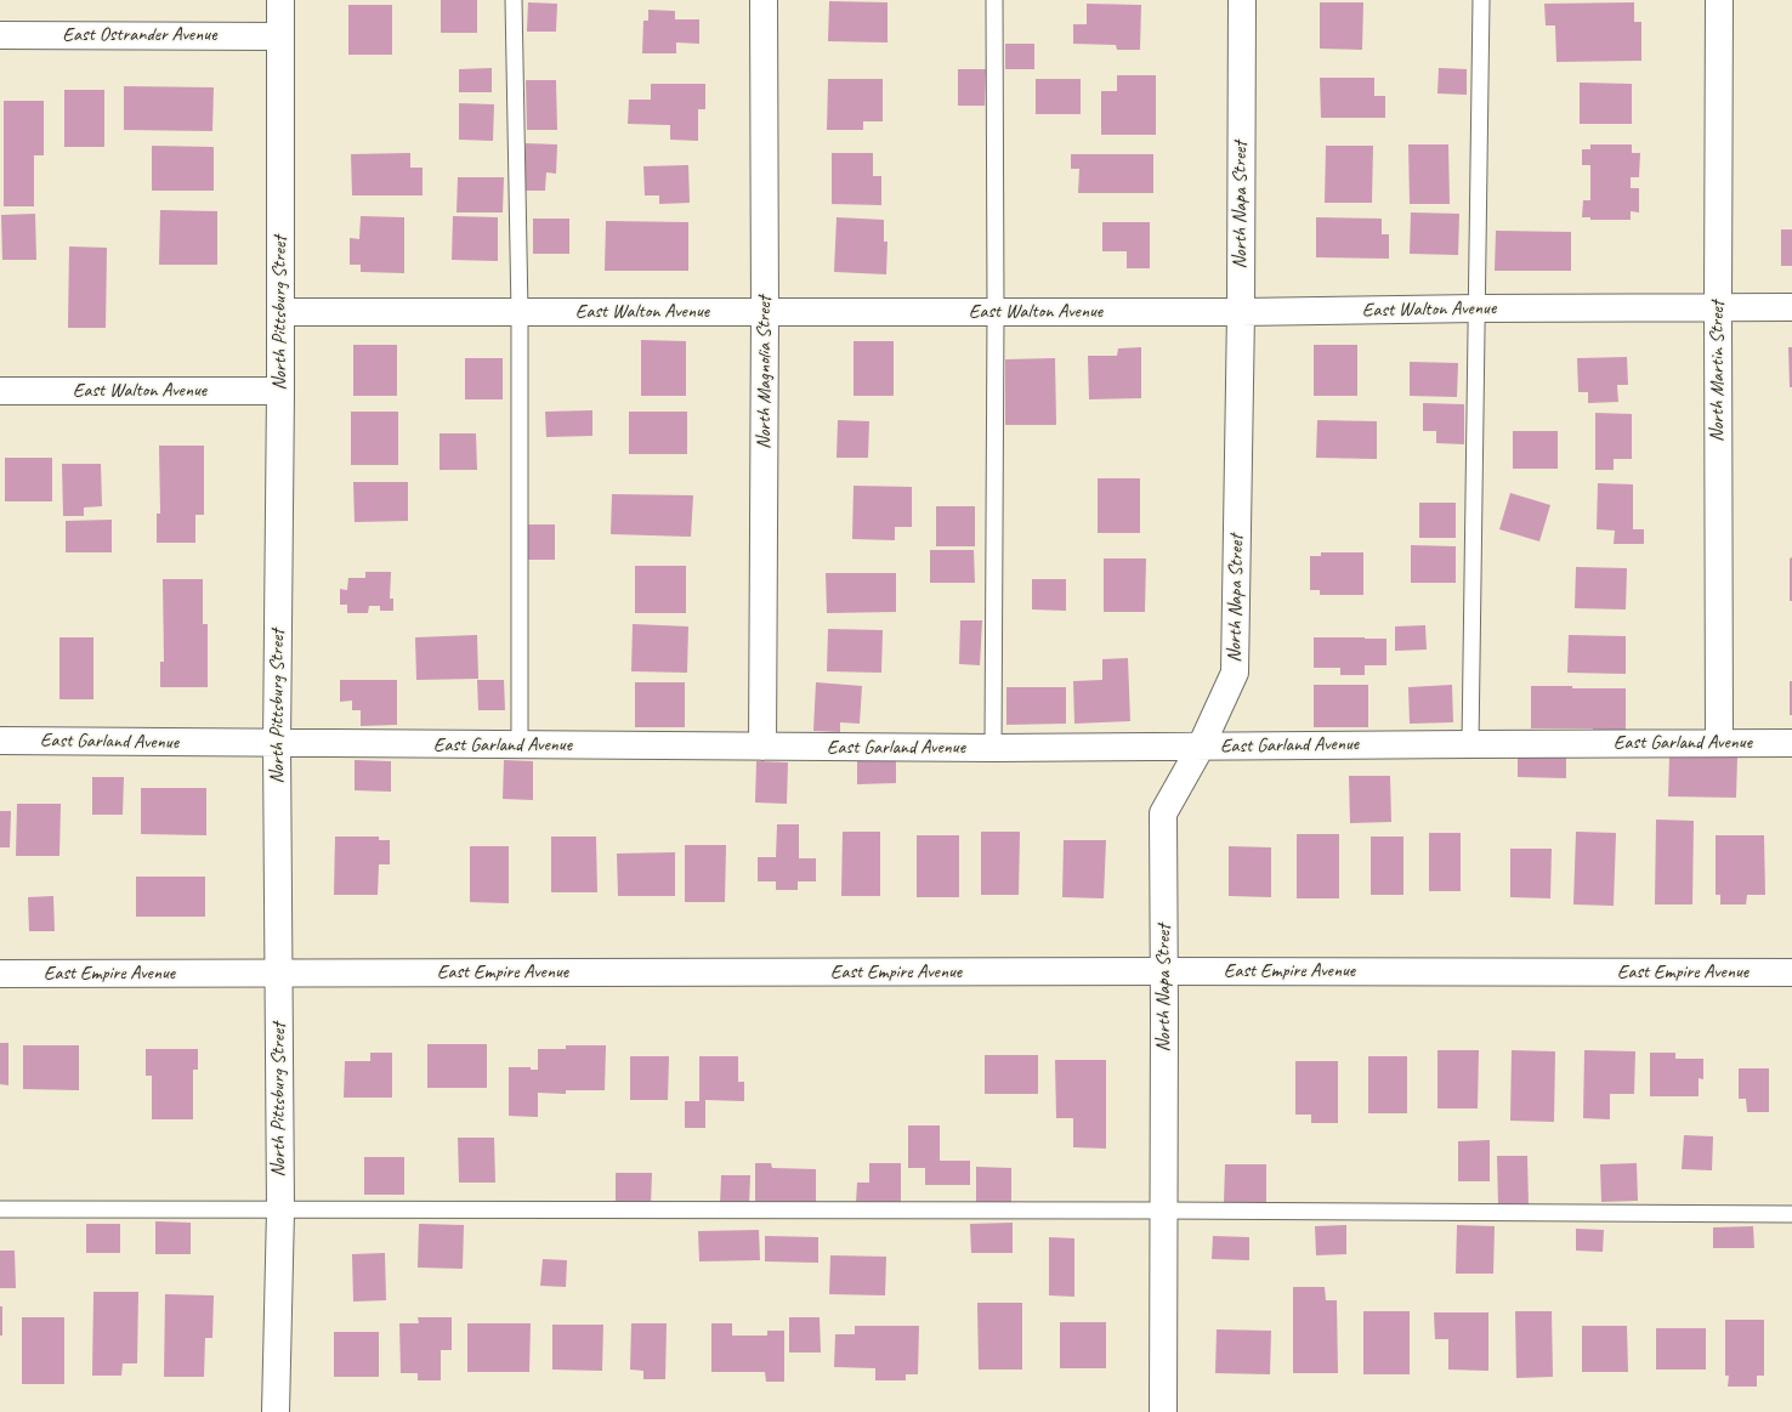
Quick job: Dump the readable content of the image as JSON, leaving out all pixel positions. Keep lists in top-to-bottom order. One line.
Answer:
{"streets":{"street":["East Ostrander Avenue","North Napa Street","East Walton Avenue","North Pittsburg Street","North Martin Street","North Magnolia Street","East Garland Avenue","East Empire Avenue"]},"crossings":[["East Ostrander Avenue","North Pittsburg Street"],["North Napa Street","East Walton Avenue"],["North Napa Street","East Garland Avenue"],["North Napa Street","East Empire Avenue"],["East Walton Avenue","North Pittsburg Street"],["East Walton Avenue","North Martin Street"],["East Walton Avenue","North Magnolia Street"],["North Pittsburg Street","East Garland Avenue"],["North Pittsburg Street","East Empire Avenue"],["North Martin Street","East Garland Avenue"],["North Magnolia Street","East Garland Avenue"]]}
